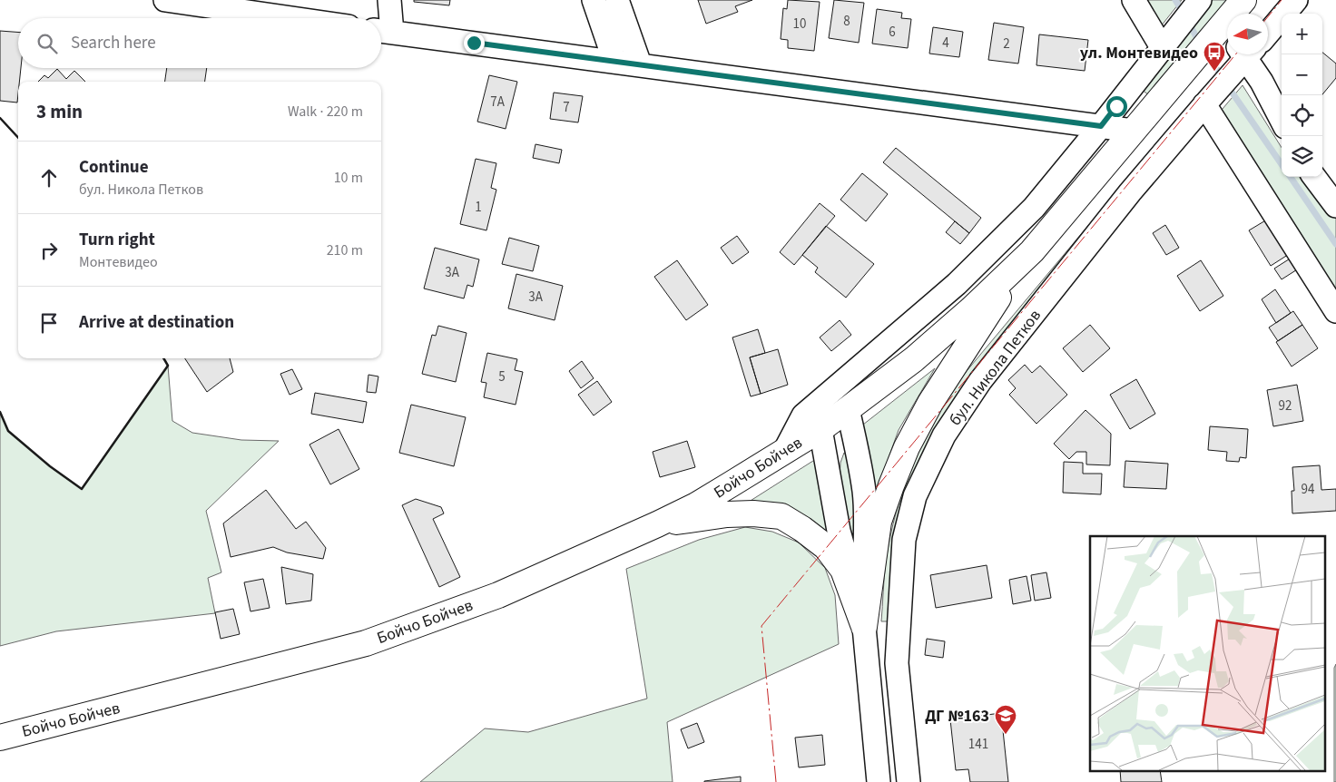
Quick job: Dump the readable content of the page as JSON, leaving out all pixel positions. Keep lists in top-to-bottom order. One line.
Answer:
{"streets":{"highway":["бул. Никола Петков","Бойчо Бойчев"]},"crossings":[["бул. Никола Петков","Бойчо Бойчев"]],"places":{"bus stop":["ул. Монтевидео"],"school or university":["ДГ №163"]},"house_numbers":["8","10","6","4","2","7А","7","1","3А","3А","5","92","94","141"],"north":"left","page":{"map_buttons":["+","−"],"search":"Search here","heading":["3 min","Walk · 220 m"],"list":[["Continue","бул. Никола Петков","10 m"],["Turn right","Монтевидео","210 m"],"Arrive at destination"]}}
